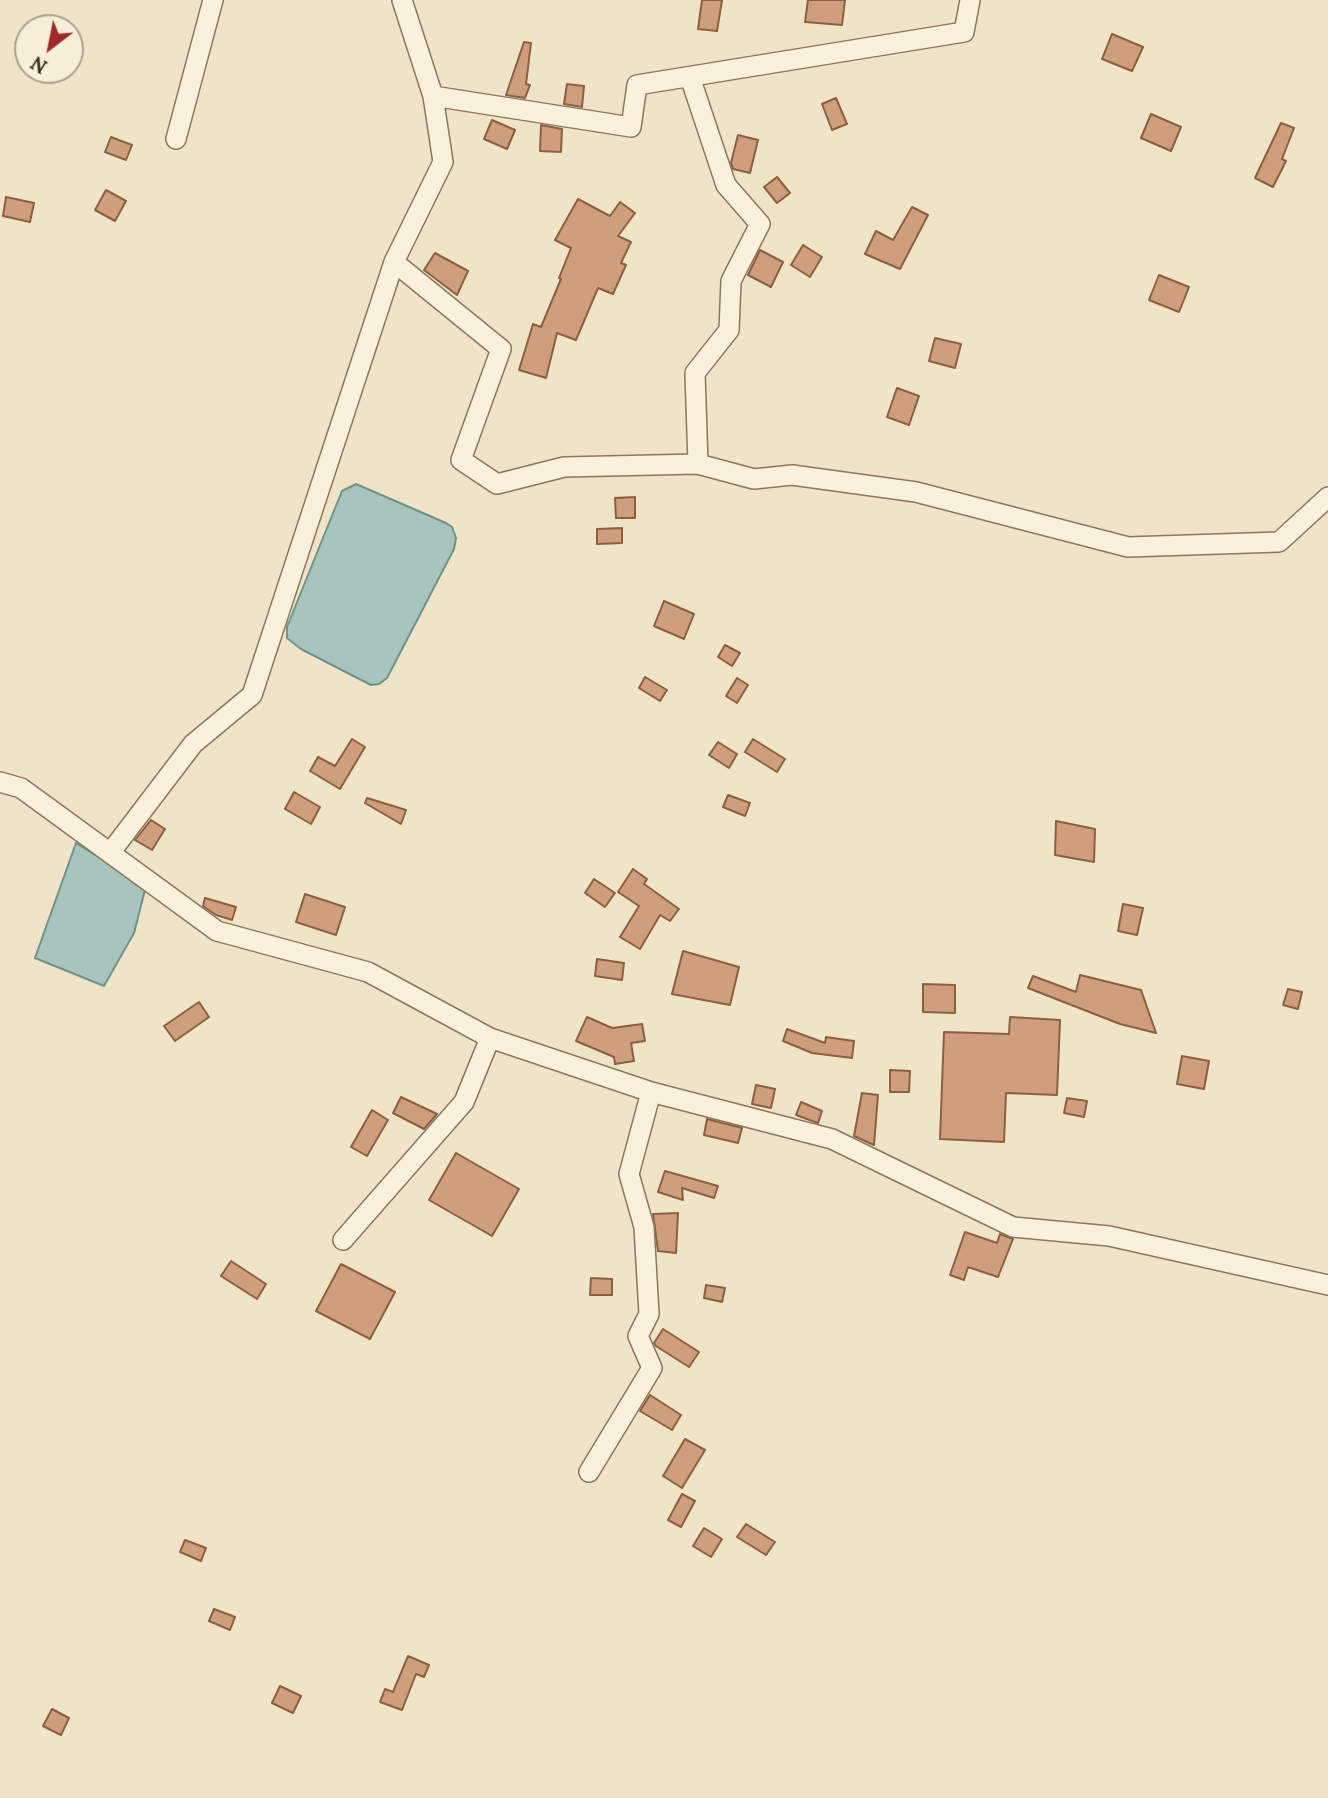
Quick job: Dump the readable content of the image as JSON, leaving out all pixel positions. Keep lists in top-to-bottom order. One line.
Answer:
{"north":"bottom left"}
